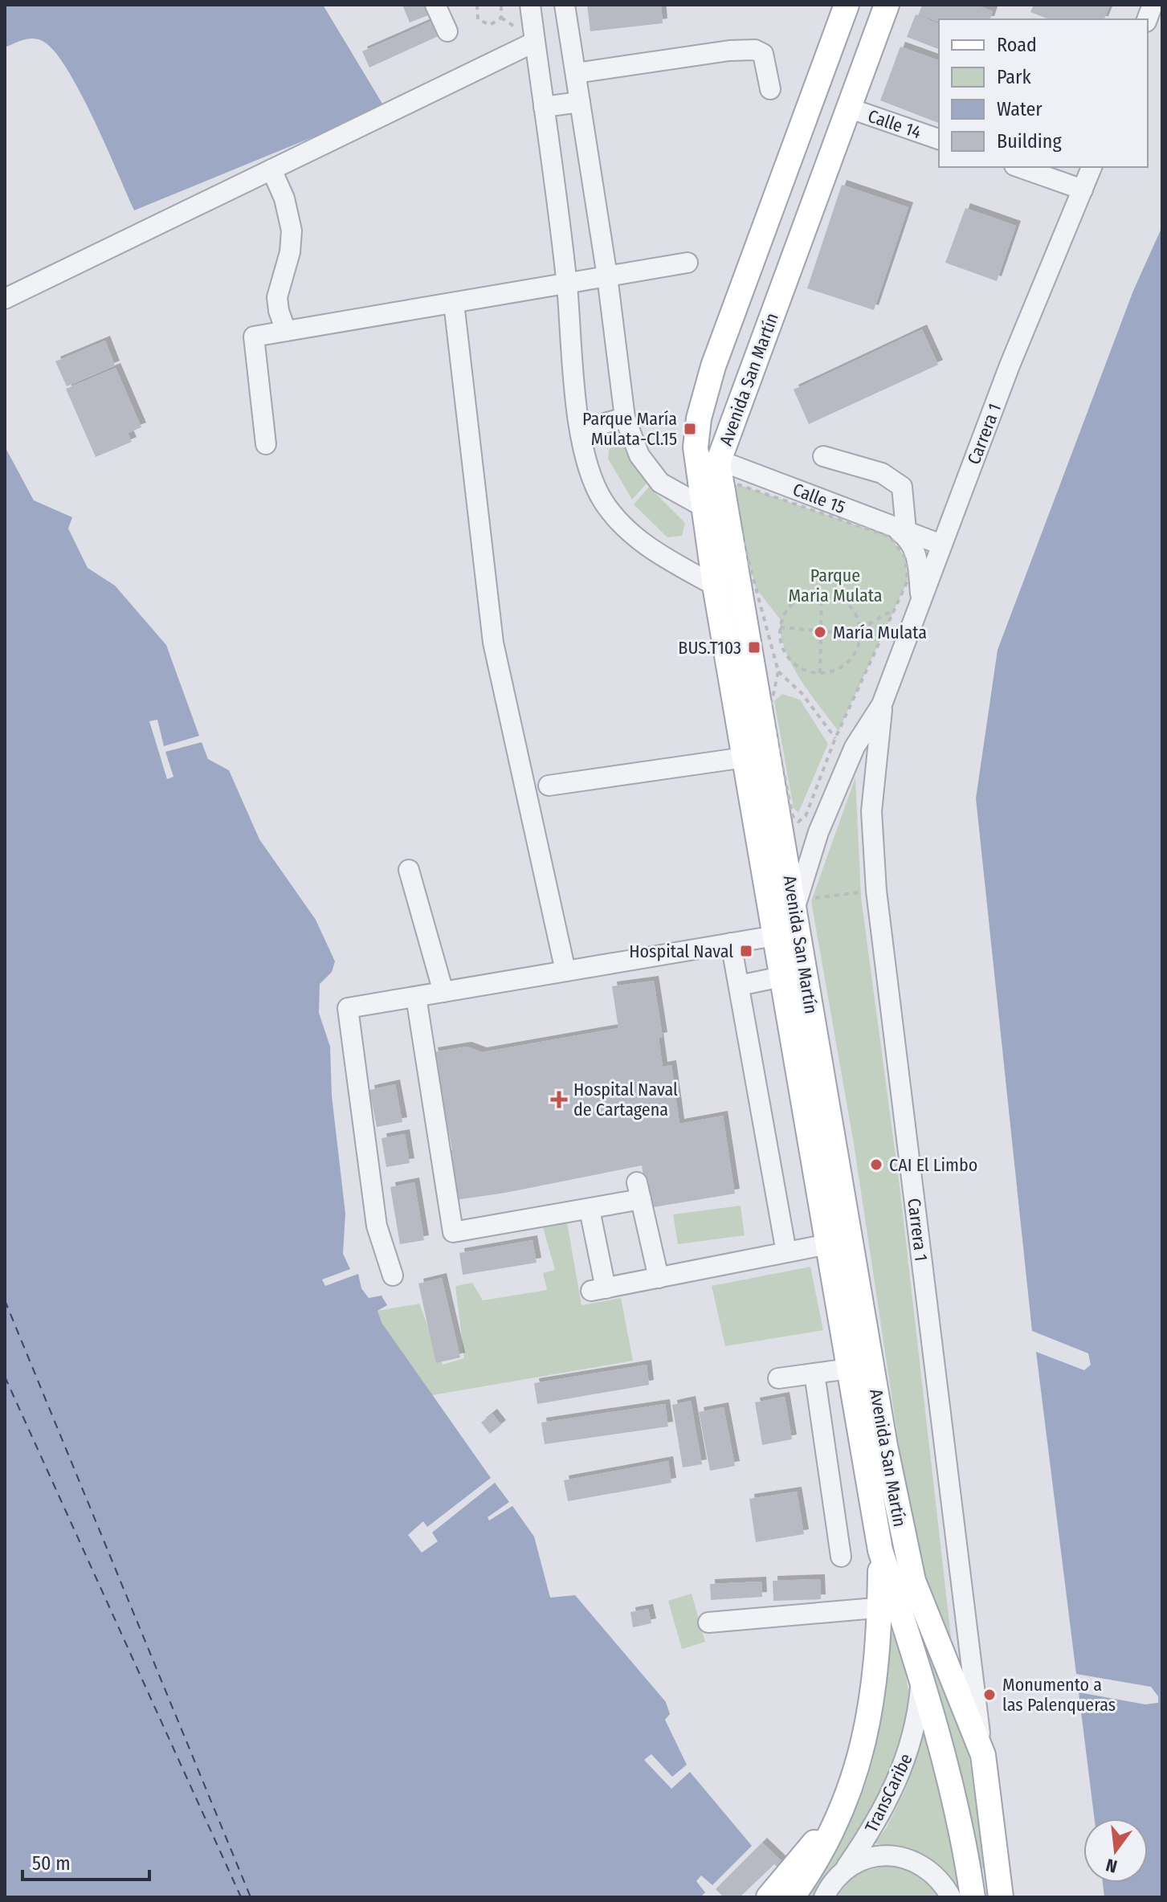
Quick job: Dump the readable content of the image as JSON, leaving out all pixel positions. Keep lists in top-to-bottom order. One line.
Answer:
{"streets":{"main road":["Avenida San Martín"],"street":["Calle 14","Carrera 1","Calle 15","TransCaribe"]},"crossings":[["Calle 14","Avenida San Martín"],["Avenida San Martín","Carrera 1"],["Avenida San Martín","Calle 15"],["Avenida San Martín","TransCaribe"],["Carrera 1","Calle 15"]],"parks":["Parque Maria Mulata"],"places":{"transit":["Parque María Mulata-Cl.15","BUS.T103","Hospital Naval"],"other":["María Mulata","CAI El Limbo","Monumento a las Palenqueras"],"health":["Hospital Naval de Cartagena"]},"legend":["Road","Park","Water","Building"],"scale_bar":"50 m","north":"bottom"}
